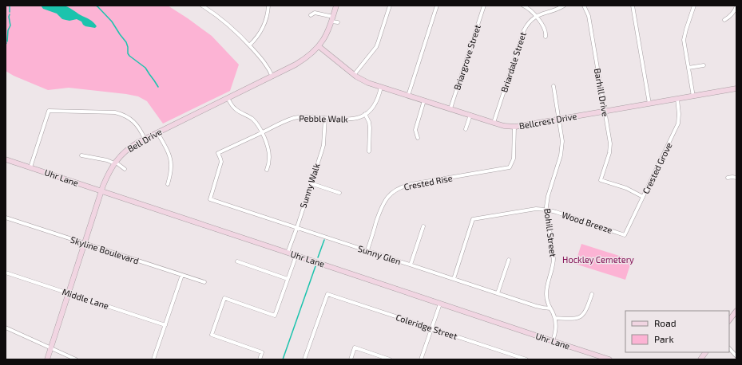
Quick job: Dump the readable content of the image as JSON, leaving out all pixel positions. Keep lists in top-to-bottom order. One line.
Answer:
{"streets":{"street":["Briargrove Street","Briardale Street","Barhill Drive","Pebble Walk","Bellcrest Drive","Bell Drive","Crested Grove","Uhr Lane","Crested Rise","Sunny Walk","Wood Breeze","Bohill Street","Skyline Boulevard","Sunny Glen","Middle Lane","Coleridge Street"]},"crossings":[["Briargrove Street","Bellcrest Drive"],["Briardale Street","Bellcrest Drive"],["Barhill Drive","Bellcrest Drive"],["Barhill Drive","Crested Grove"],["Pebble Walk","Bellcrest Drive"],["Pebble Walk","Sunny Walk"],["Pebble Walk","Sunny Glen"],["Bellcrest Drive","Bell Drive"],["Bellcrest Drive","Crested Grove"],["Bellcrest Drive","Crested Rise"],["Bellcrest Drive","Bohill Street"],["Bell Drive","Uhr Lane"],["Bell Drive","Skyline Boulevard"],["Bell Drive","Middle Lane"],["Crested Grove","Wood Breeze"],["Uhr Lane","Sunny Walk"],["Uhr Lane","Bohill Street"],["Crested Rise","Sunny Glen"],["Sunny Walk","Sunny Glen"],["Wood Breeze","Bohill Street"],["Wood Breeze","Sunny Glen"],["Bohill Street","Sunny Glen"]],"parks":["Hockley Cemetery"],"legend":["Road","Park"]}
